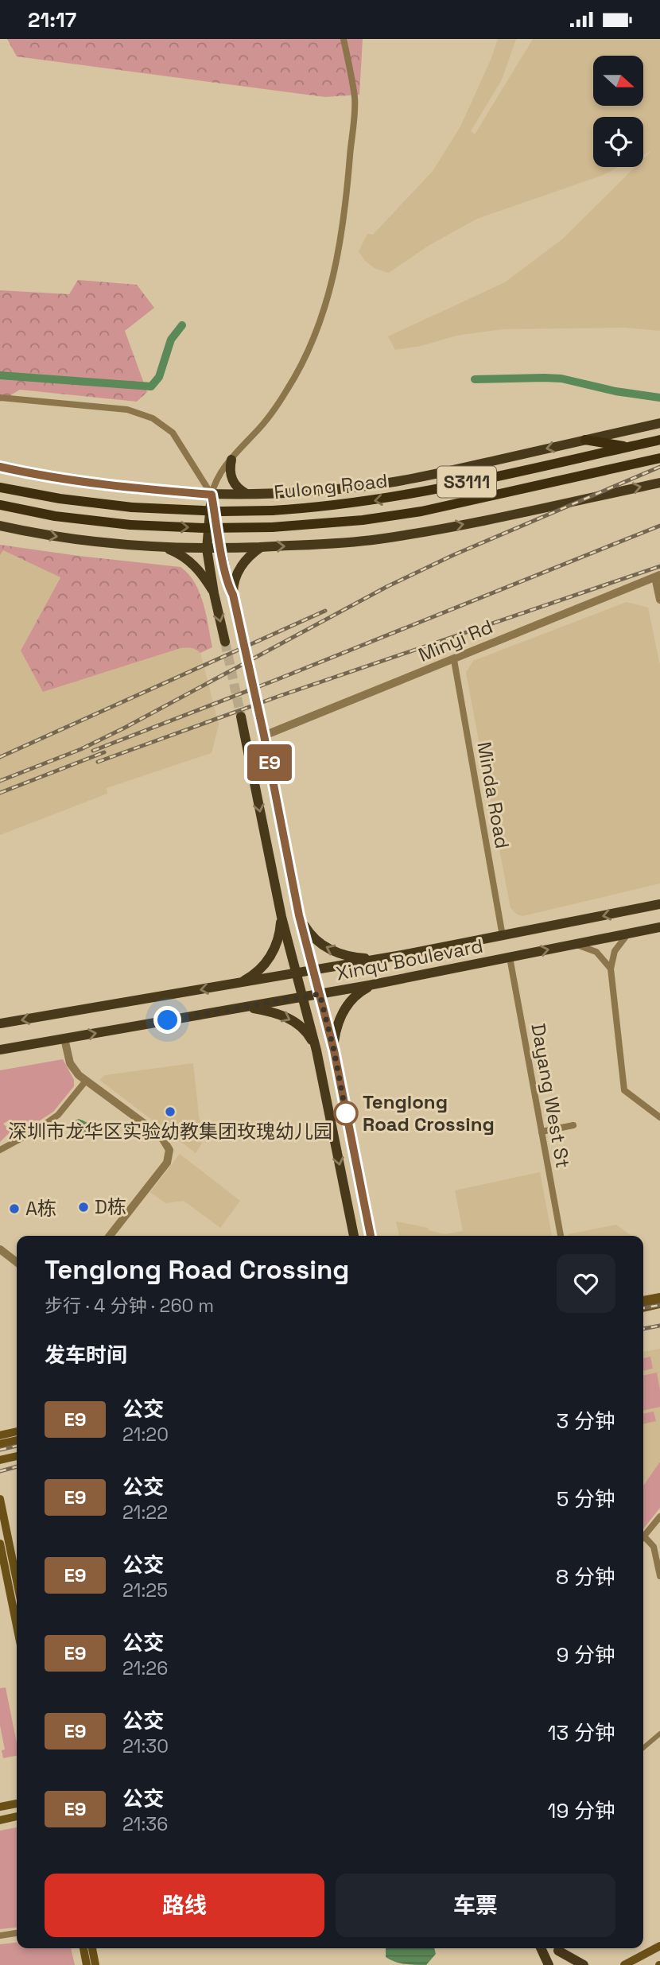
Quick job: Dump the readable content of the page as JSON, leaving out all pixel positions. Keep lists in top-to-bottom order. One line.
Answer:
{"streets":{"highway":["S3111","Fulong Road"],"main road":["Xinqu Boulevard"],"street":["Minyi Rd","Minda Road","Dayang West St"]},"crossings":[["Minyi Rd","Minda Road"],["Minda Road","Xinqu Boulevard"],["Xinqu Boulevard","Dayang West St"]],"places":["深圳市龙华区实验幼教集团玫瑰幼儿园","Tenglong Road Crossing","D栋","A栋"],"lines":["bus line E9"],"north":"right","page":{"status":"21:17","on_map":"E9","heading":[["Tenglong Road Crossing","步行 · 4 分钟 · 260 m"],"发车时间"],"list":[{"mark":"E9","name":"公交","note":"21:20","value":"3 分钟"},{"mark":"E9","name":"公交","note":"21:22","value":"5 分钟"},{"mark":"E9","name":"公交","note":"21:25","value":"8 分钟"},{"mark":"E9","name":"公交","note":"21:26","value":"9 分钟"},{"mark":"E9","name":"公交","note":"21:30","value":"13 分钟"},{"mark":"E9","name":"公交","note":"21:36","value":"19 分钟"}],"buttons":["路线","车票"]}}
